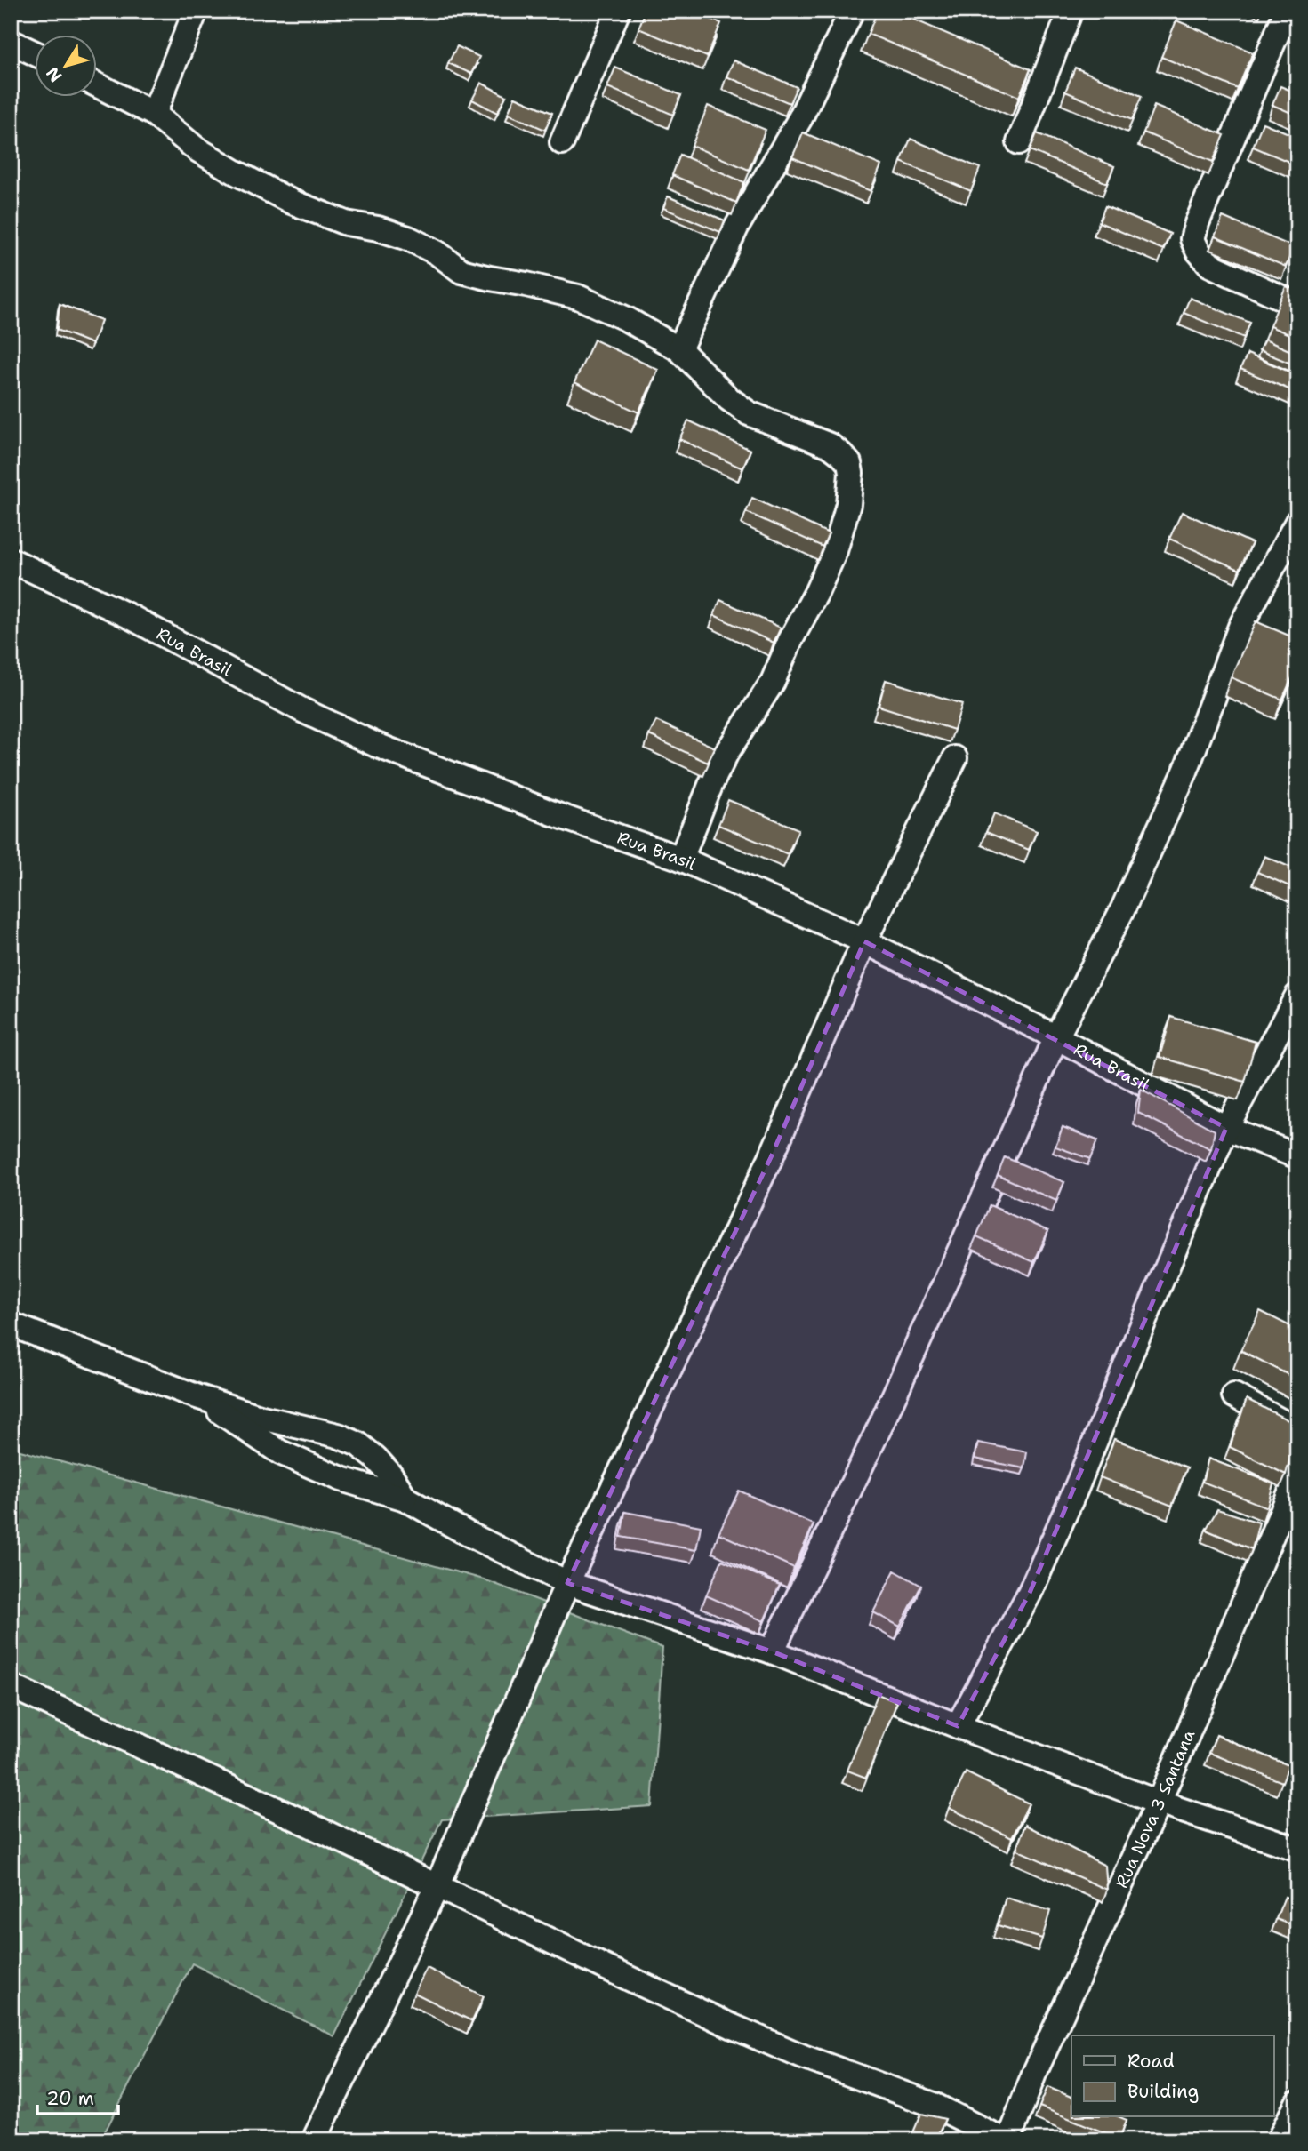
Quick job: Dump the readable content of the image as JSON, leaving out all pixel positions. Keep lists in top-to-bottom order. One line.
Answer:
{"streets":{"street":["Rua Brasil","Rua Nova 3 Santana"]},"legend":["Road","Building"],"scale_bar":"20 m","north":"bottom left"}
